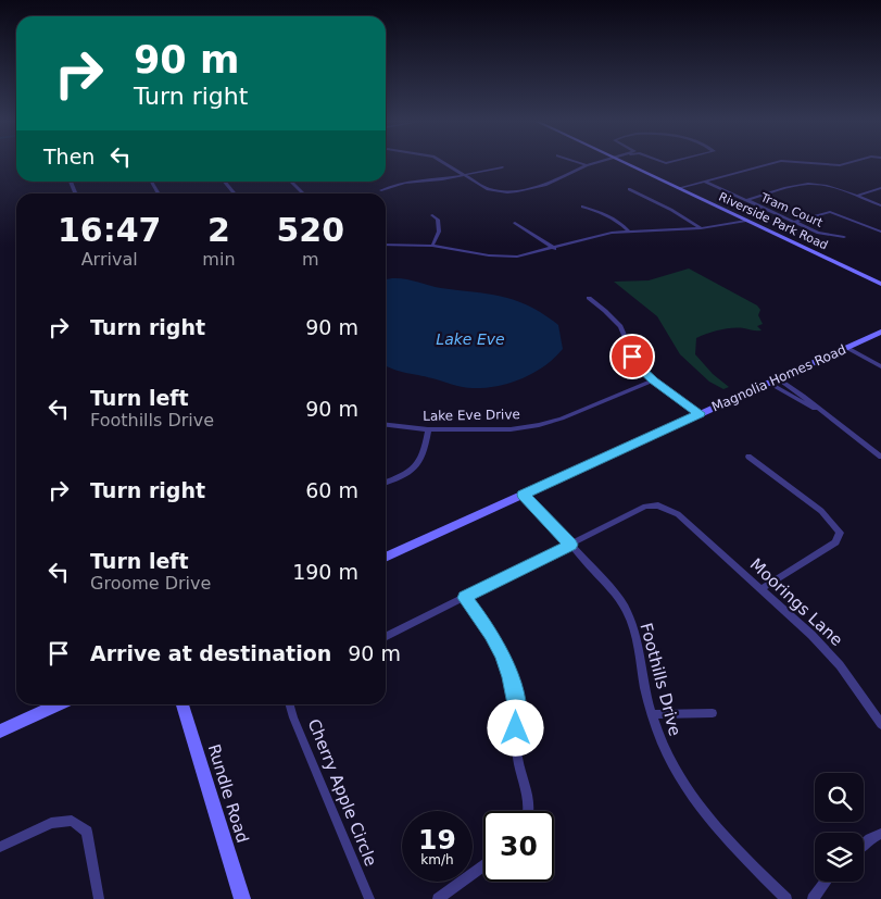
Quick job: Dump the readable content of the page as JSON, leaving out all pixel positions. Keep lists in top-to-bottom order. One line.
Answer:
{"streets":{"street":["Tram Court","Riverside Park Road","Magnolia Homes Road","Lake Eve Drive","Moorings Lane","Foothills Drive","Cherry Apple Circle","Rundle Road"]},"crossings":[["Magnolia Homes Road","Foothills Drive"],["Moorings Lane","Foothills Drive"]],"water":["Lake Eve"],"page":{"turn":["90 m","Turn right"],"then":"Then","eta":["16:47","Arrival","2","min","520","m"],"list":[{"name":"Turn right","value":"90 m"},{"name":"Turn left","note":"Foothills Drive","value":"90 m"},{"name":"Turn right","value":"60 m"},{"name":"Turn left","note":"Groome Drive","value":"190 m"},{"name":"Arrive at destination","value":"90 m"}],"speed":"19 km/h","limit":"30"}}
